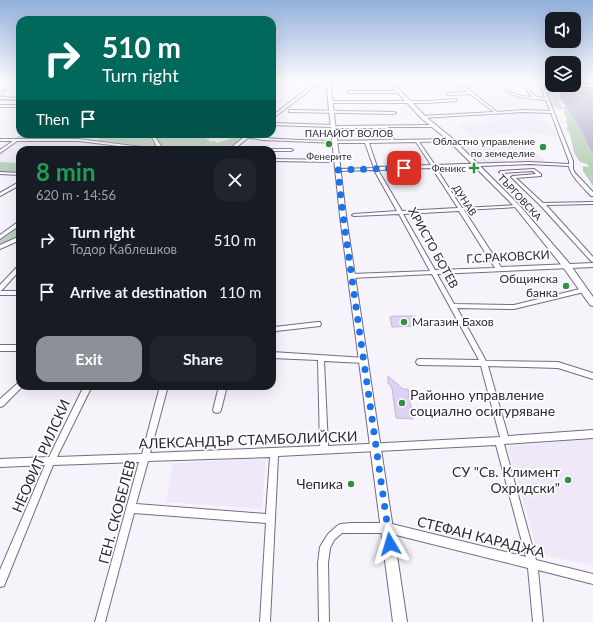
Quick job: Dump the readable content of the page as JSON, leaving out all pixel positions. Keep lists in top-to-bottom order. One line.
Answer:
{"streets":{"street":["ПАНАЙОТ ВОЛОВ","ТЪРГОВСКА","ДУНАВ","ХРИСТО БОТЕВ","Г.С.РАКОВСКИ","АЛЕКСАНДЪР СТАМБОЛИЙСКИ","НЕОФИТ РИЛСКИ","ГЕН. СКОБЕЛЕВ","СТЕФАН КАРАДЖА"]},"crossings":[["ПАНАЙОТ ВОЛОВ","ТЪРГОВСКА"],["ПАНАЙОТ ВОЛОВ","ДУНАВ"],["ПАНАЙОТ ВОЛОВ","ХРИСТО БОТЕВ"],["ТЪРГОВСКА","Г.С.РАКОВСКИ"],["ДУНАВ","Г.С.РАКОВСКИ"],["ХРИСТО БОТЕВ","Г.С.РАКОВСКИ"],["ХРИСТО БОТЕВ","АЛЕКСАНДЪР СТАМБОЛИЙСКИ"],["АЛЕКСАНДЪР СТАМБОЛИЙСКИ","НЕОФИТ РИЛСКИ"],["АЛЕКСАНДЪР СТАМБОЛИЙСКИ","ГЕН. СКОБЕЛЕВ"]],"places":{"other":["Фенерите","Областно управление по земеделие","Общинска банка","Магазин Бахов","Районно управление социално осигуряване","СУ \"Св. Климент Охридски\"","Чепика"],"health":["Феникс"]},"page":{"turn":["510 m","Turn right"],"then":"Then","heading":["8 min","620 m · 14:56"],"list":[{"name":"Turn right","note":"Тодор Каблешков","value":"510 m"},{"name":"Arrive at destination","value":"110 m"}],"buttons":["Exit","Share"]}}
